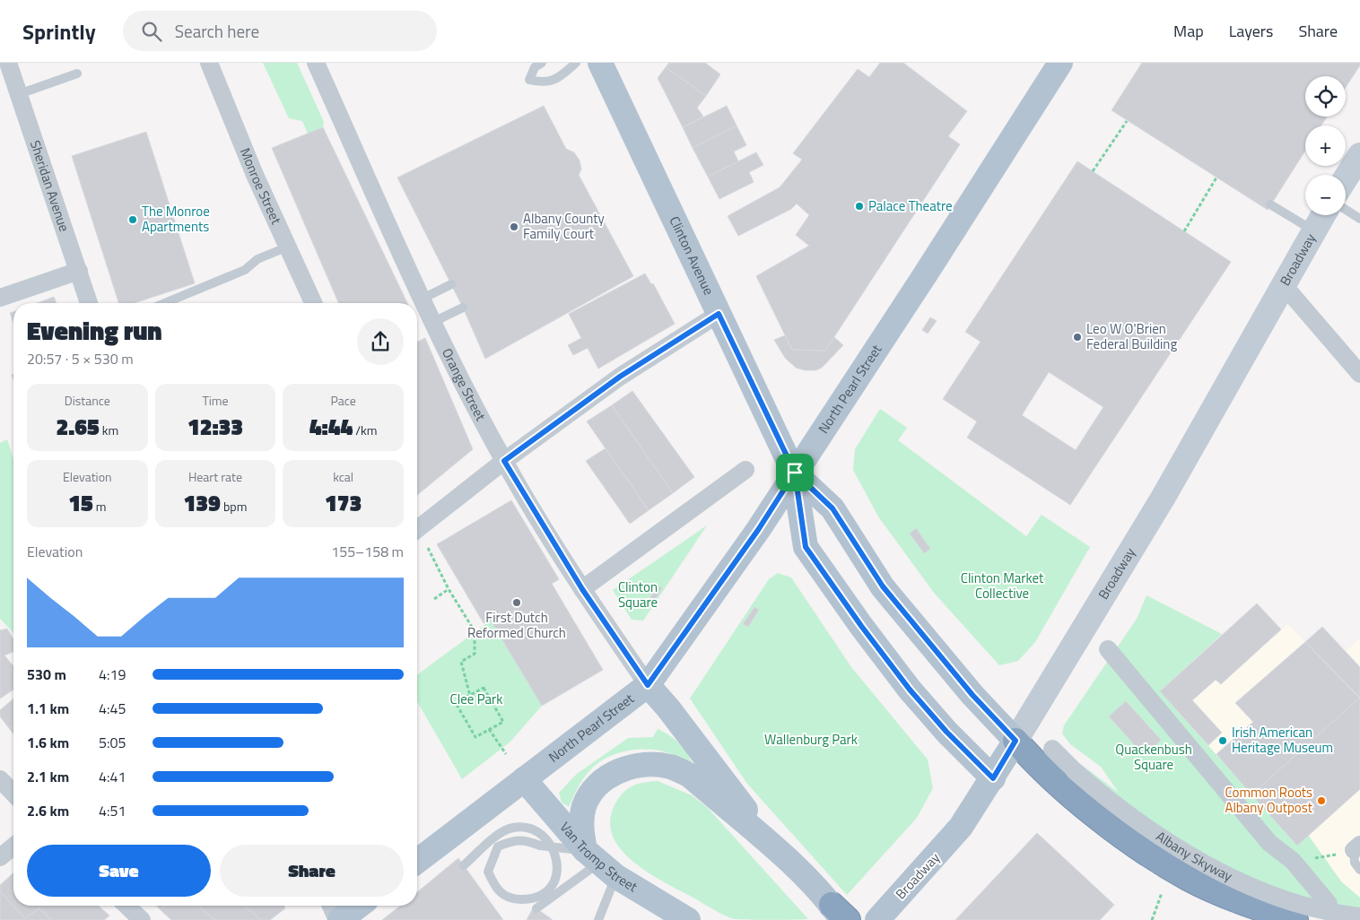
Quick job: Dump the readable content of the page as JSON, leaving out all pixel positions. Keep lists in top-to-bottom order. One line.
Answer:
{"streets":{"main road":["Clinton Avenue","Broadway","North Pearl Street","Van Tromp Street"],"street":["Sheridan Avenue","Monroe Street","Orange Street","Albany Skyway"]},"crossings":[["Clinton Avenue","Broadway"],["Clinton Avenue","North Pearl Street"],["Orange Street","North Pearl Street"],["North Pearl Street","Van Tromp Street"]],"parks":["Clinton Market Collective","Clinton Square","Clee Park","Wallenburg Park","Quackenbush Square"],"places":["Palace Theatre","The Monroe Apartments","Albany County Family Court","Leo W O'Brien Federal Building","First Dutch Reformed Church","Irish American Heritage Museum","Common Roots Albany Outpost"],"page":{"header":"Sprintly","search":"Search here","nav":["Map","Layers","Share"],"map_buttons":["+","−"],"heading":["Evening run","20:57 · 5 × 530 m"],"stats":[["Distance","2.65 km"],["Time","12:33"],["Pace","4:44 /km"],["Elevation","15 m"],["Heart rate","139 bpm"],["kcal","173"]],"chart":["Elevation","155–158 m"],"list":[{"name":"530 m","note":"4:19"},{"name":"1.1 km","note":"4:45"},{"name":"1.6 km","note":"5:05"},{"name":"2.1 km","note":"4:41"},{"name":"2.6 km","note":"4:51"}],"buttons":["Save","Share"]}}
